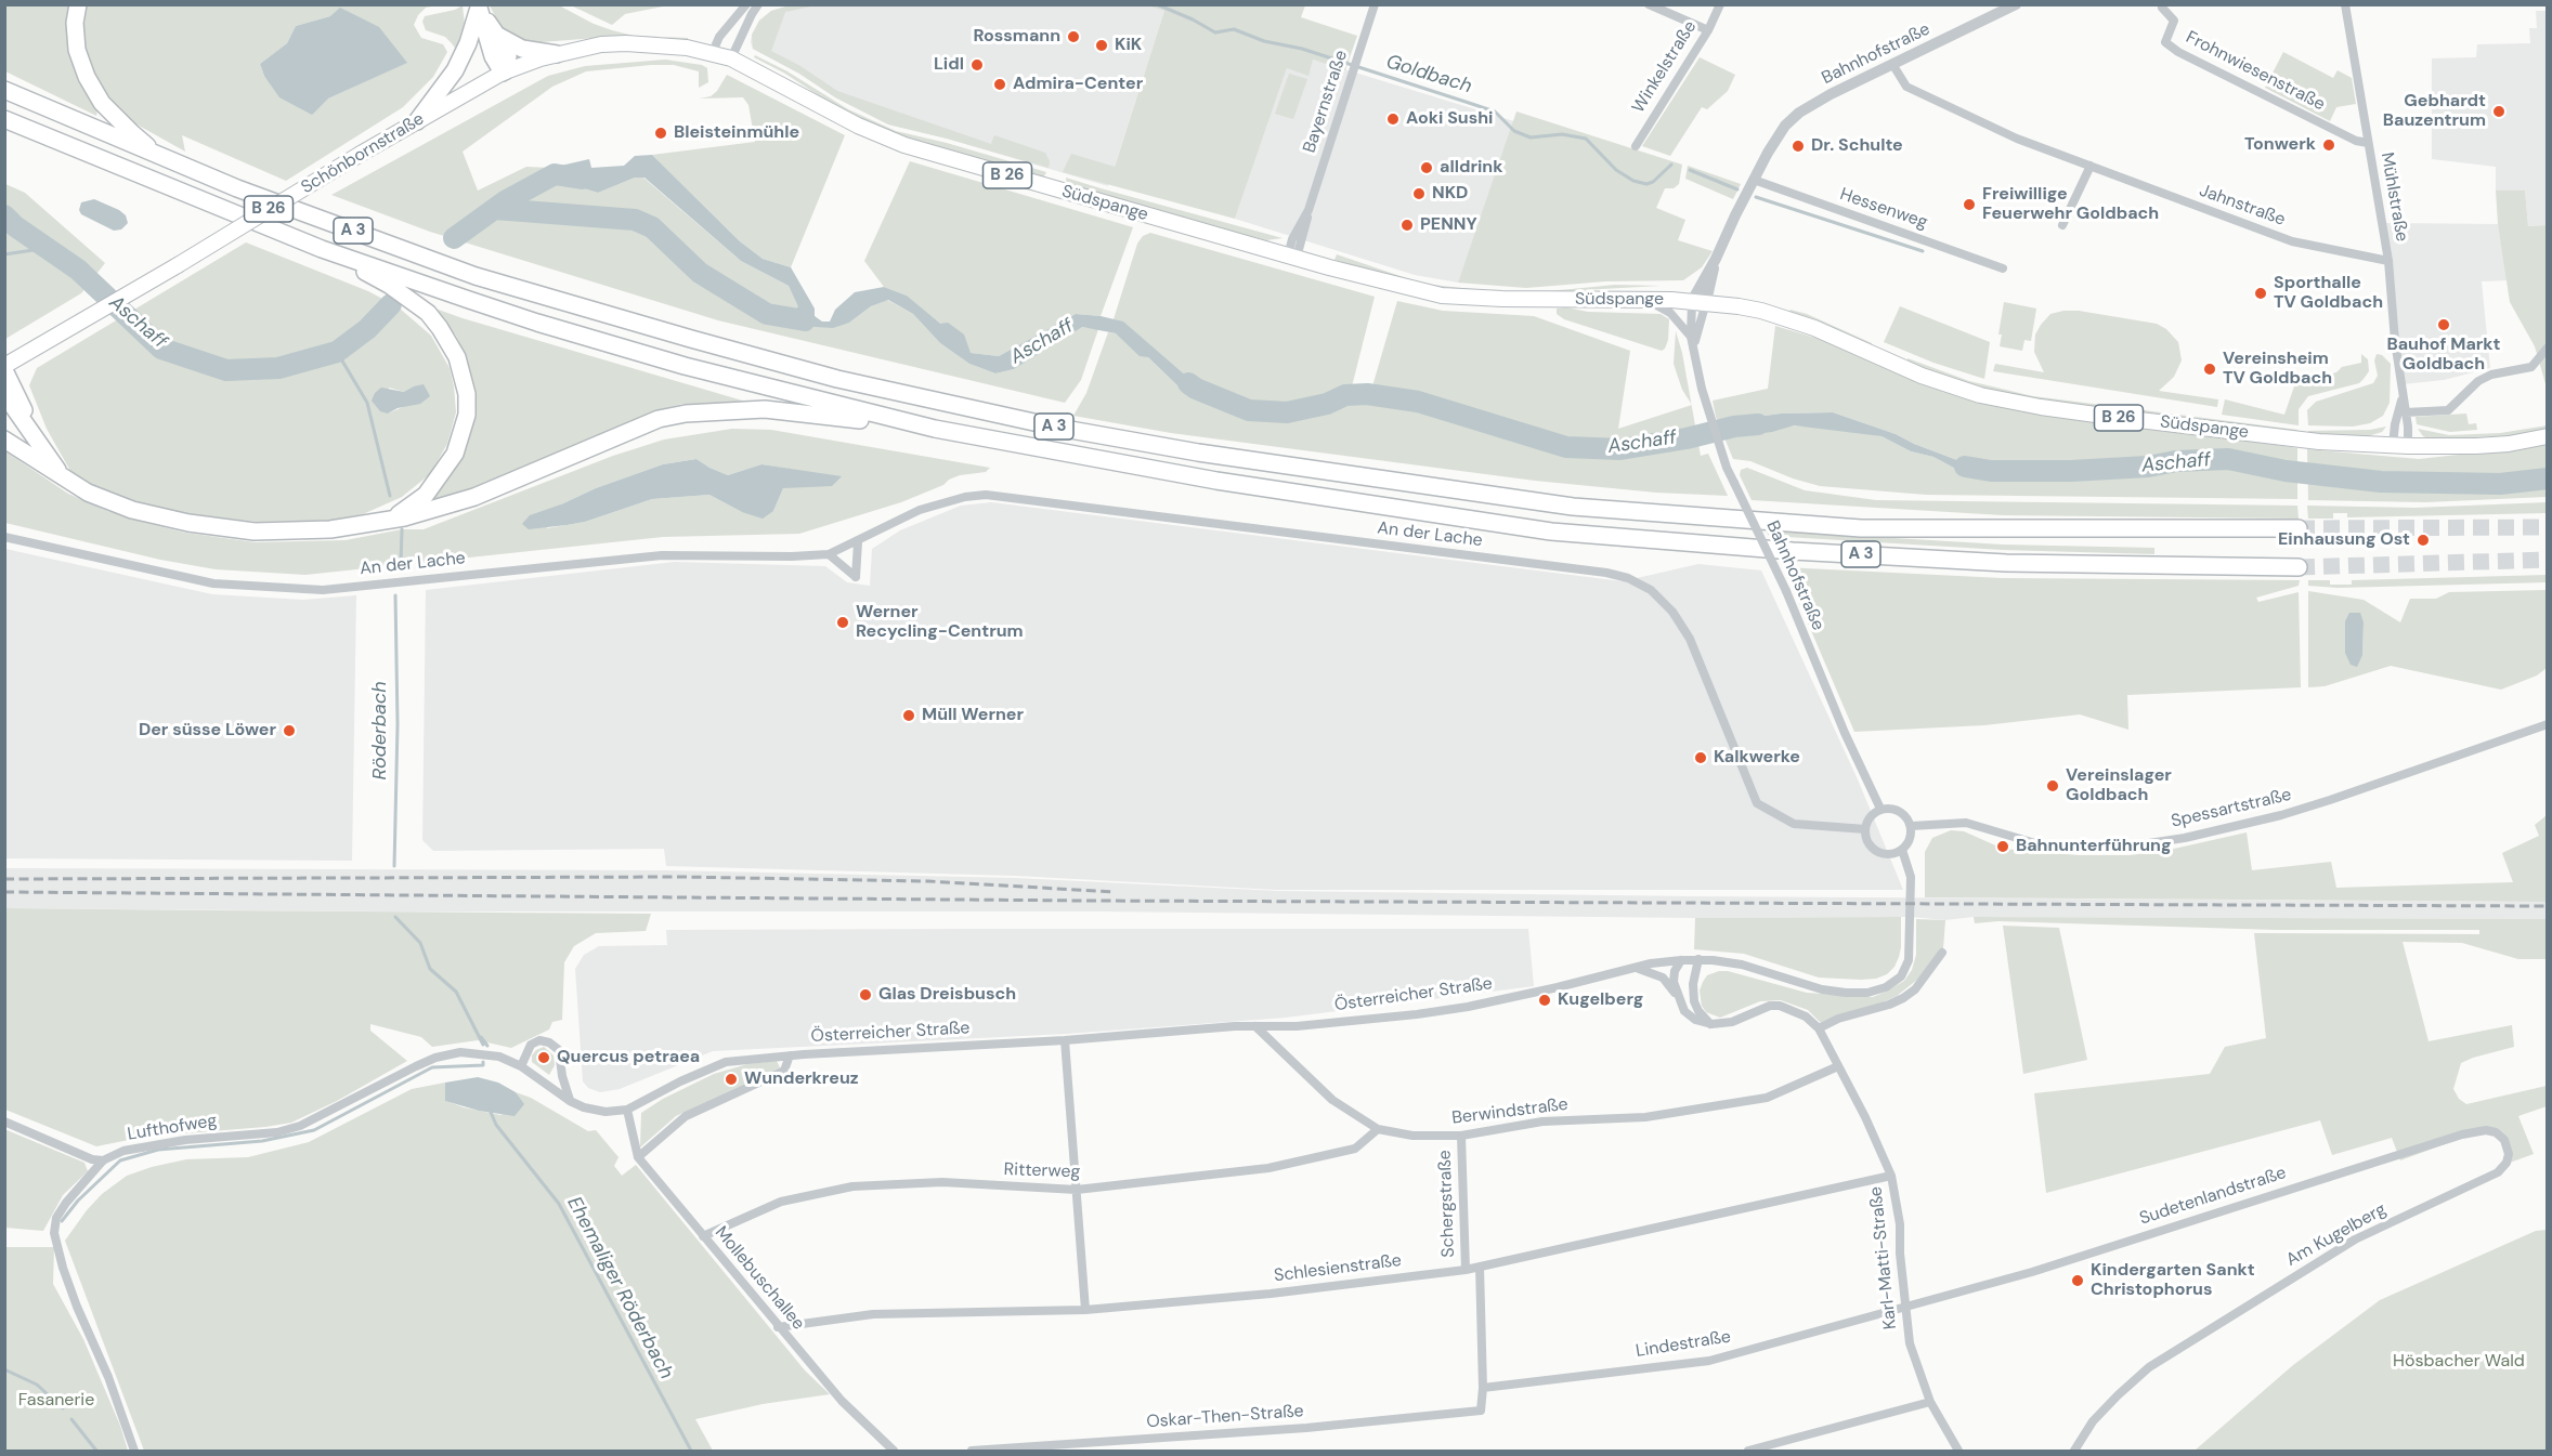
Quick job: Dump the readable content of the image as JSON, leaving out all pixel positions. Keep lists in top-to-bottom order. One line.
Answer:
{"streets":{"highway":["A 3"],"main road":["Schönbornstraße","B 26","Südspange"],"street":["Bahnhofstraße","Winkelstraße","Frohnwiesenstraße","Bayernstraße","Mühlstraße","Jahnstraße","Hessenweg","An der Lache","Spessartstraße","Österreicher Straße","Berwindstraße","Lufthofweg","Ritterweg","Sudetenlandstraße","Schergstraße","Am Kugelberg","Karl-Matti-Straße","Schlesienstraße","Mollebuschallee","Lindestraße","Oskar-Then-Straße"]},"crossings":[["Bahnhofstraße","Südspange"],["Bahnhofstraße","Jahnstraße"],["Bahnhofstraße","Hessenweg"],["Bahnhofstraße","An der Lache"],["Bahnhofstraße","Spessartstraße"],["Bahnhofstraße","Österreicher Straße"],["Frohnwiesenstraße","Mühlstraße"],["Bayernstraße","Südspange"],["Schönbornstraße","Südspange"],["Mühlstraße","Südspange"],["Mühlstraße","Jahnstraße"],["An der Lache","Spessartstraße"],["An der Lache","Österreicher Straße"],["Spessartstraße","Österreicher Straße"],["Österreicher Straße","Berwindstraße"],["Österreicher Straße","Lufthofweg"],["Österreicher Straße","Mollebuschallee"],["Berwindstraße","Ritterweg"],["Berwindstraße","Schergstraße"],["Berwindstraße","Karl-Matti-Straße"],["Ritterweg","Mollebuschallee"],["Sudetenlandstraße","Am Kugelberg"],["Sudetenlandstraße","Karl-Matti-Straße"],["Sudetenlandstraße","Lindestraße"],["Schergstraße","Schlesienstraße"],["Schergstraße","Lindestraße"],["Schergstraße","Oskar-Then-Straße"],["Karl-Matti-Straße","Schlesienstraße"],["Karl-Matti-Straße","Lindestraße"],["Schlesienstraße","Mollebuschallee"],["Lindestraße","Oskar-Then-Straße"]],"water":["Goldbach","Aschaff","Röderbach","Ehemaliger Röderbach"],"parks":["Hösbacher Wald","Fasanerie"],"places":["Rossmann","KiK","Lidl","Admira-Center","Gebhardt Bauzentrum","Aoki Sushi","Bleisteinmühle","Tonwerk","Dr. Schulte","alldrink","NKD","Freiwillige Feuerwehr Goldbach","PENNY","Sporthalle TV Goldbach","Bauhof Markt Goldbach","Vereinsheim TV Goldbach","Einhausung Ost","Werner Recycling-Centrum","Müll Werner","Der süsse Löwer","Kalkwerke","Vereinslager Goldbach","Bahnunterführung","Glas Dreisbusch","Kugelberg","Quercus petraea","Wunderkreuz","Kindergarten Sankt Christophorus"]}
